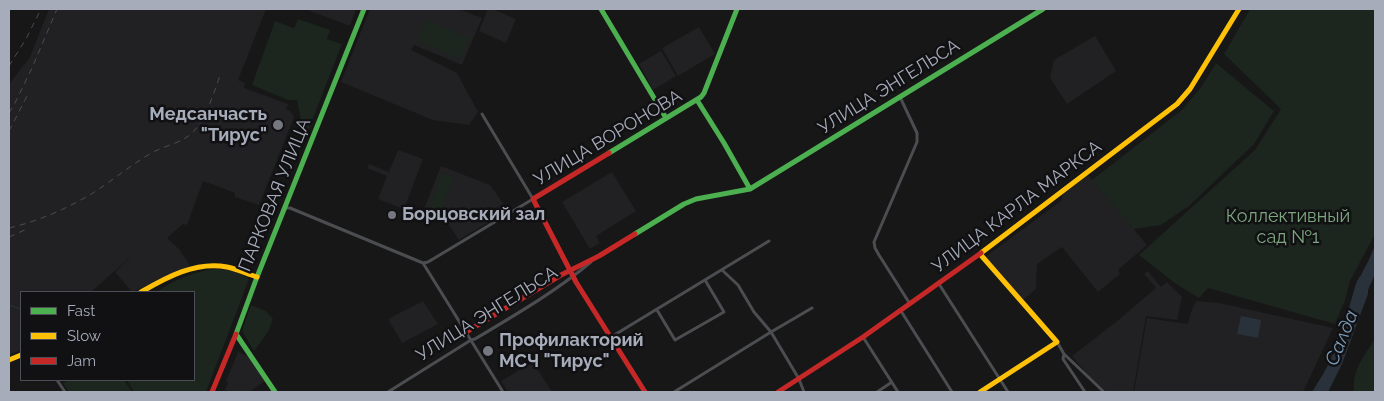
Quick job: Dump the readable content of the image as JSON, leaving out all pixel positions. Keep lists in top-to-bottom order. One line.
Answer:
{"streets":{"street":["УЛИЦА ЭНГЕЛЬСА","УЛИЦА ВОРОНОВА","ПАРКОВАЯ УЛИЦА","УЛИЦА КАРЛА МАРКСА"]},"crossings":[["УЛИЦА ЭНГЕЛЬСА","УЛИЦА ВОРОНОВА"]],"water":["Салда"],"parks":["Коллективный сад №1"],"places":["Медсанчасть \"Тирус\"","Борцовский зал","Профилакторий МСЧ \"Тирус\""],"legend":["Fast","Slow","Jam"]}
